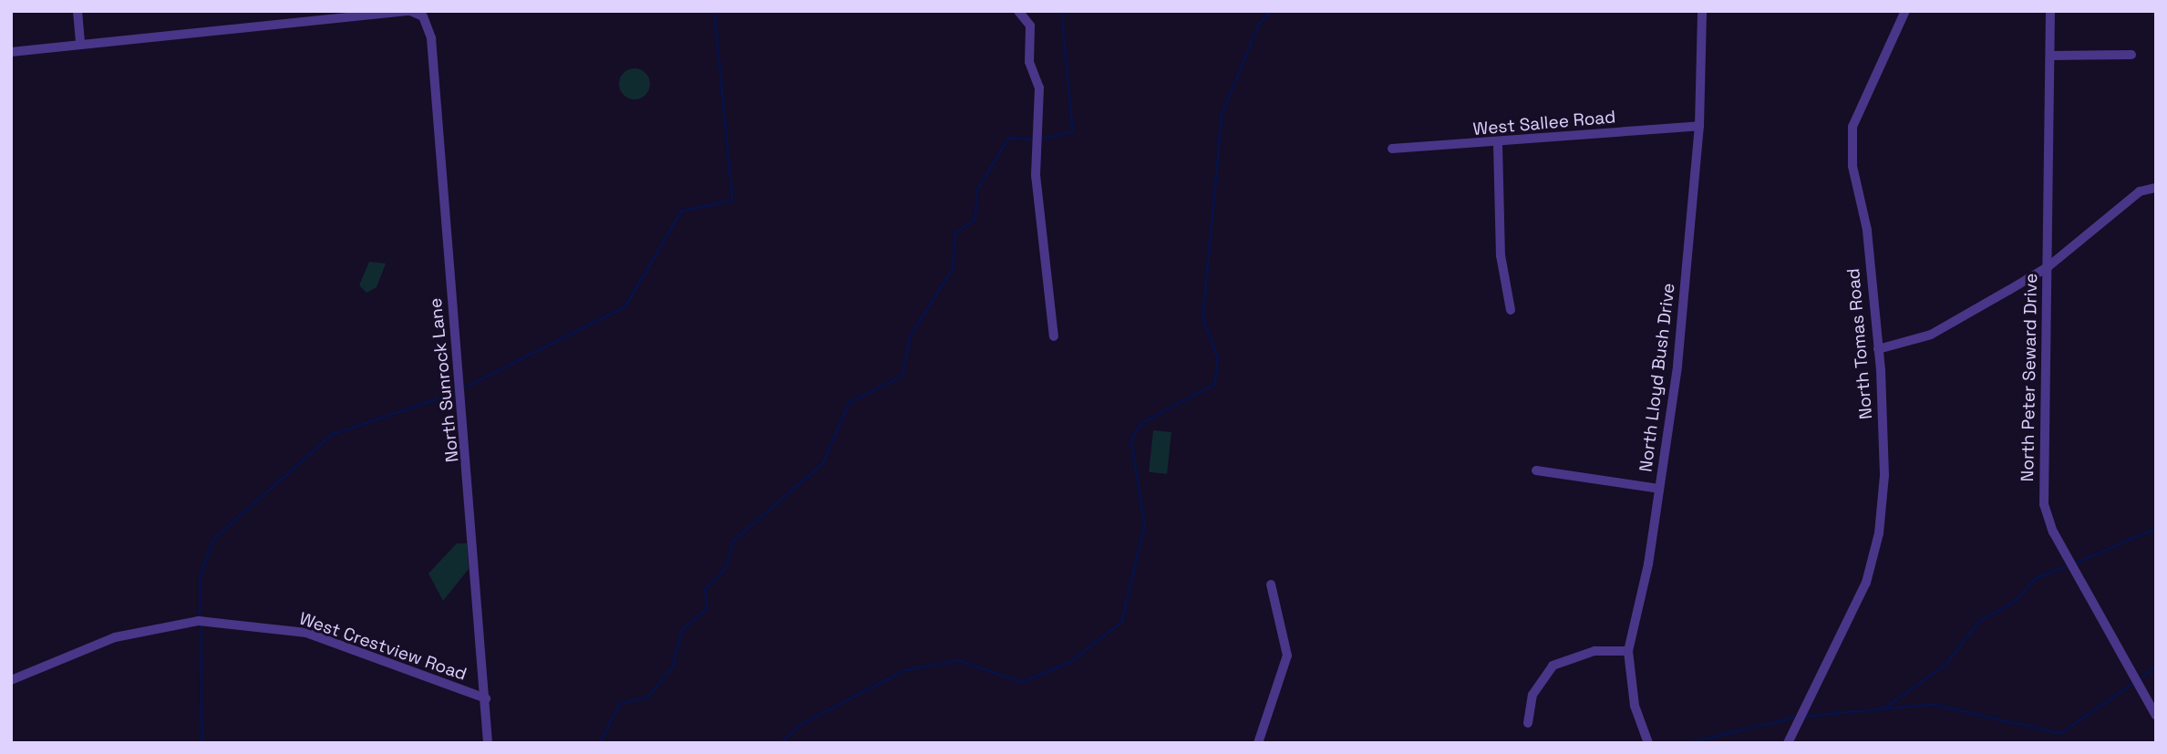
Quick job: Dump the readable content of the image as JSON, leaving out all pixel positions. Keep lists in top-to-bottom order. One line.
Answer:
{"streets":{"street":["West Sallee Road","North Tomas Road","North Lloyd Bush Drive","North Peter Seward Drive","North Sunrock Lane","West Crestview Road"]},"crossings":[["West Sallee Road","North Lloyd Bush Drive"],["North Sunrock Lane","West Crestview Road"]]}
